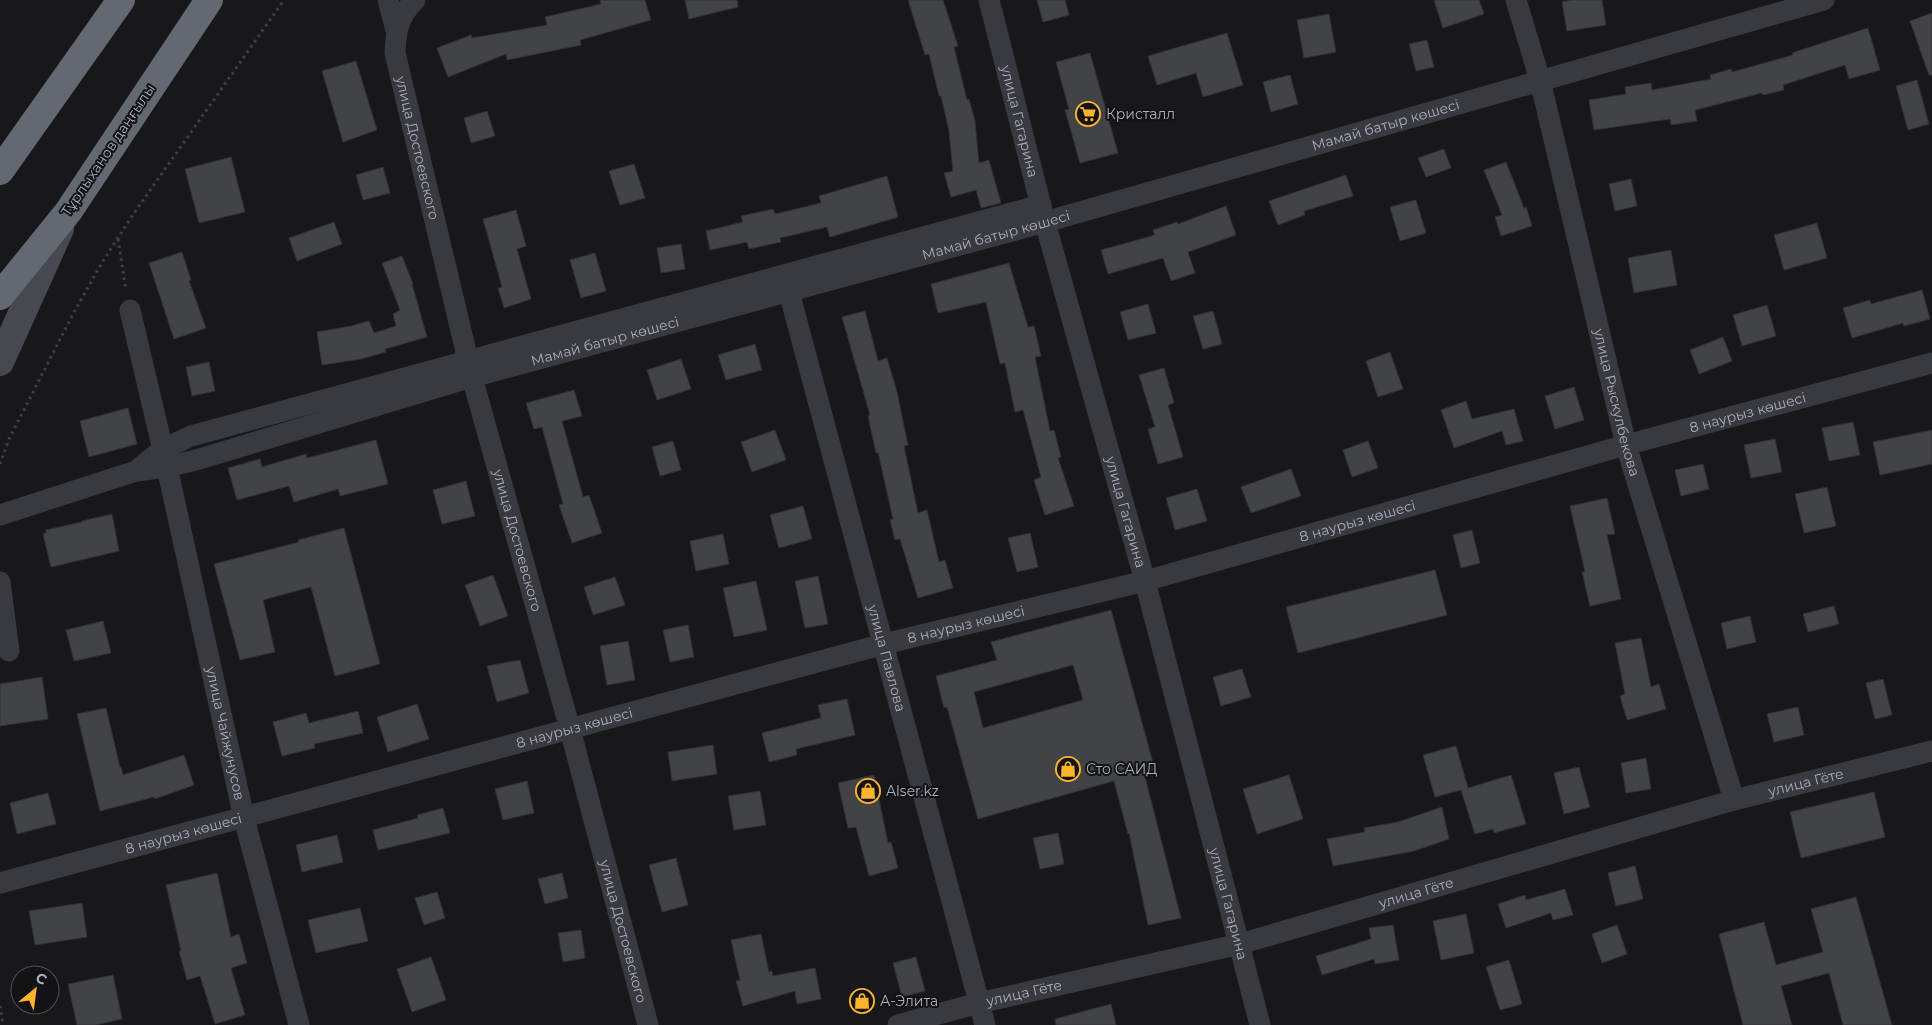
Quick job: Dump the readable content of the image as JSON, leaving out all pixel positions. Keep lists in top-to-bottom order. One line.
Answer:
{"streets":{"highway":["Тұрлыханов даңғылы"],"street":["улица Гагарина","Мамай батыр көшесі","улица Достоевского","улица Рыскулбекова","8 наурыз көшесі","улица Павлова","улица Чайжунусов","улица Гёте"]},"crossings":[["улица Гагарина","Мамай батыр көшесі"],["улица Гагарина","8 наурыз көшесі"],["улица Гагарина","улица Гёте"],["Мамай батыр көшесі","улица Достоевского"],["Мамай батыр көшесі","улица Рыскулбекова"],["Мамай батыр көшесі","улица Павлова"],["Мамай батыр көшесі","улица Чайжунусов"],["улица Достоевского","8 наурыз көшесі"],["улица Рыскулбекова","8 наурыз көшесі"],["улица Рыскулбекова","улица Гёте"],["8 наурыз көшесі","улица Павлова"],["8 наурыз көшесі","улица Чайжунусов"],["улица Павлова","улица Гёте"]],"places":{"supermarket":["Кристалл"],"shop":["Сто САИД","Alser.kz","А-Элита"]},"north":"top right"}
